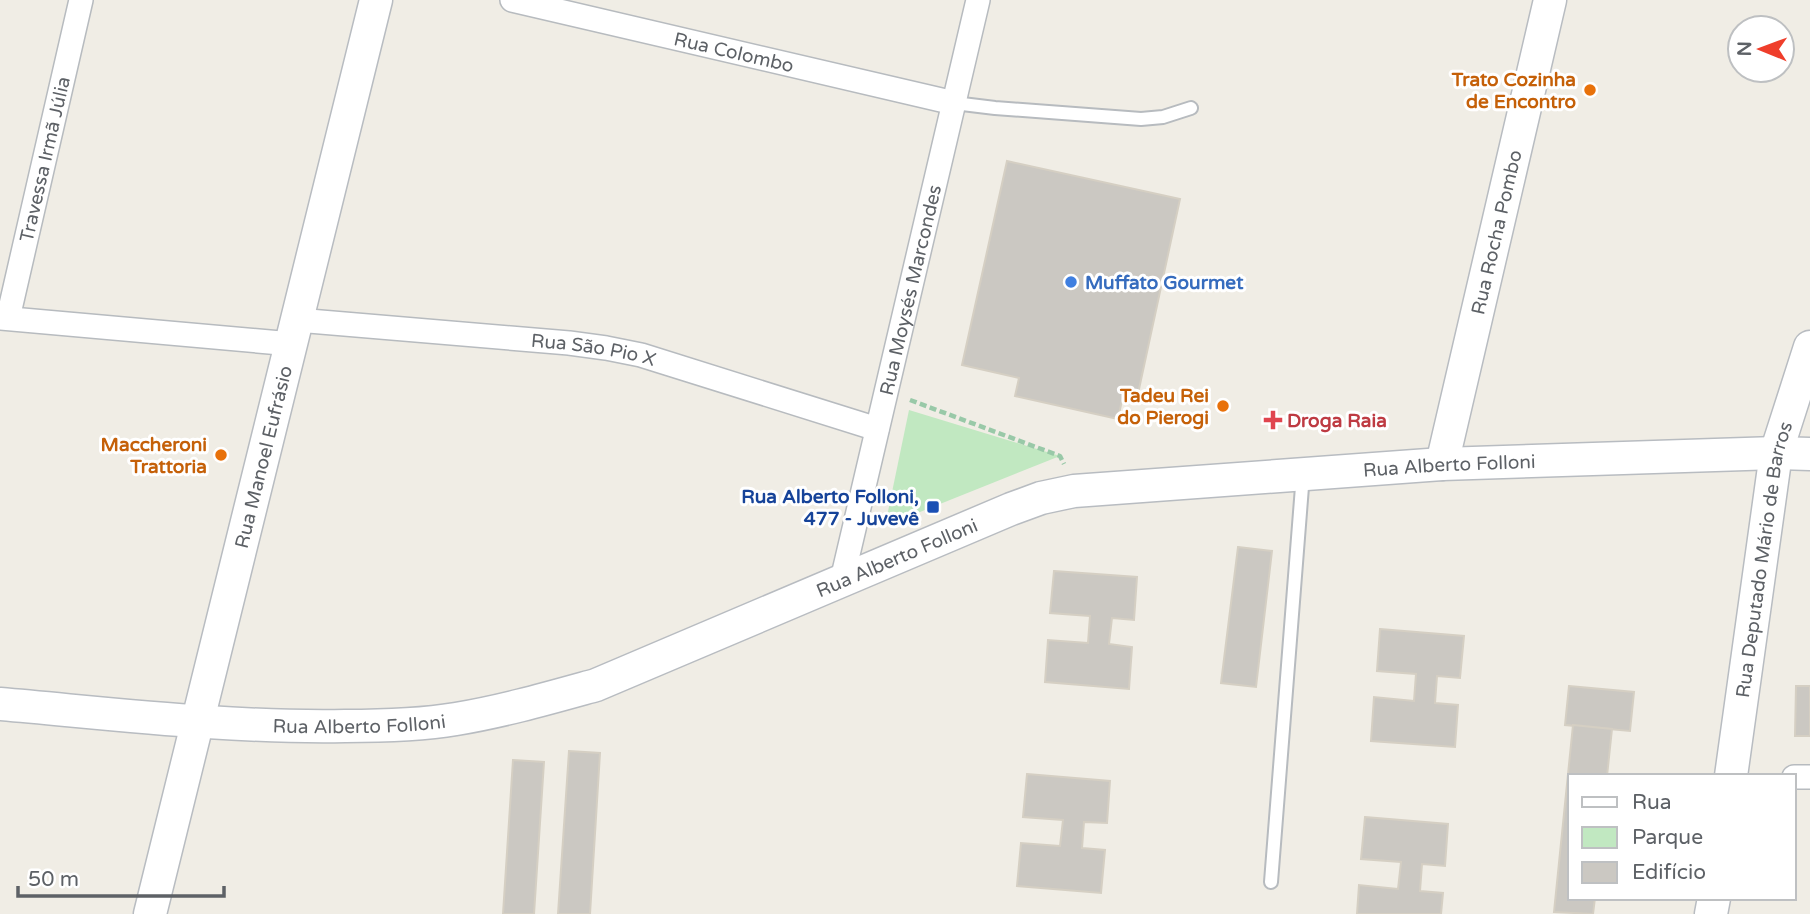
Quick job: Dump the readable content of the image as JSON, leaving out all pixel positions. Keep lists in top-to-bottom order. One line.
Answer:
{"streets":{"main road":["Rua Rocha Pombo","Rua Manoel Eufrásio","Rua Alberto Folloni","Rua Deputado Mário de Barros"],"street":["Rua Colombo","Travessa Irmã Júlia","Rua Moysés Marcondes","Rua São Pio X"]},"crossings":[["Rua Colombo","Rua Moysés Marcondes"],["Travessa Irmã Júlia","Rua São Pio X"],["Rua Rocha Pombo","Rua Alberto Folloni"],["Rua Moysés Marcondes","Rua São Pio X"],["Rua Moysés Marcondes","Rua Alberto Folloni"],["Rua São Pio X","Rua Manoel Eufrásio"],["Rua Manoel Eufrásio","Rua Alberto Folloni"],["Rua Alberto Folloni","Rua Deputado Mário de Barros"]],"places":{"other":["Trato Cozinha de Encontro","Muffato Gourmet","Tadeu Rei do Pierogi","Maccheroni Trattoria"],"health":["Droga Raia"],"transit":["Rua Alberto Folloni, 477 - Juvevê"]},"legend":["Rua","Parque","Edifício"],"scale_bar":"50 m","north":"left"}
